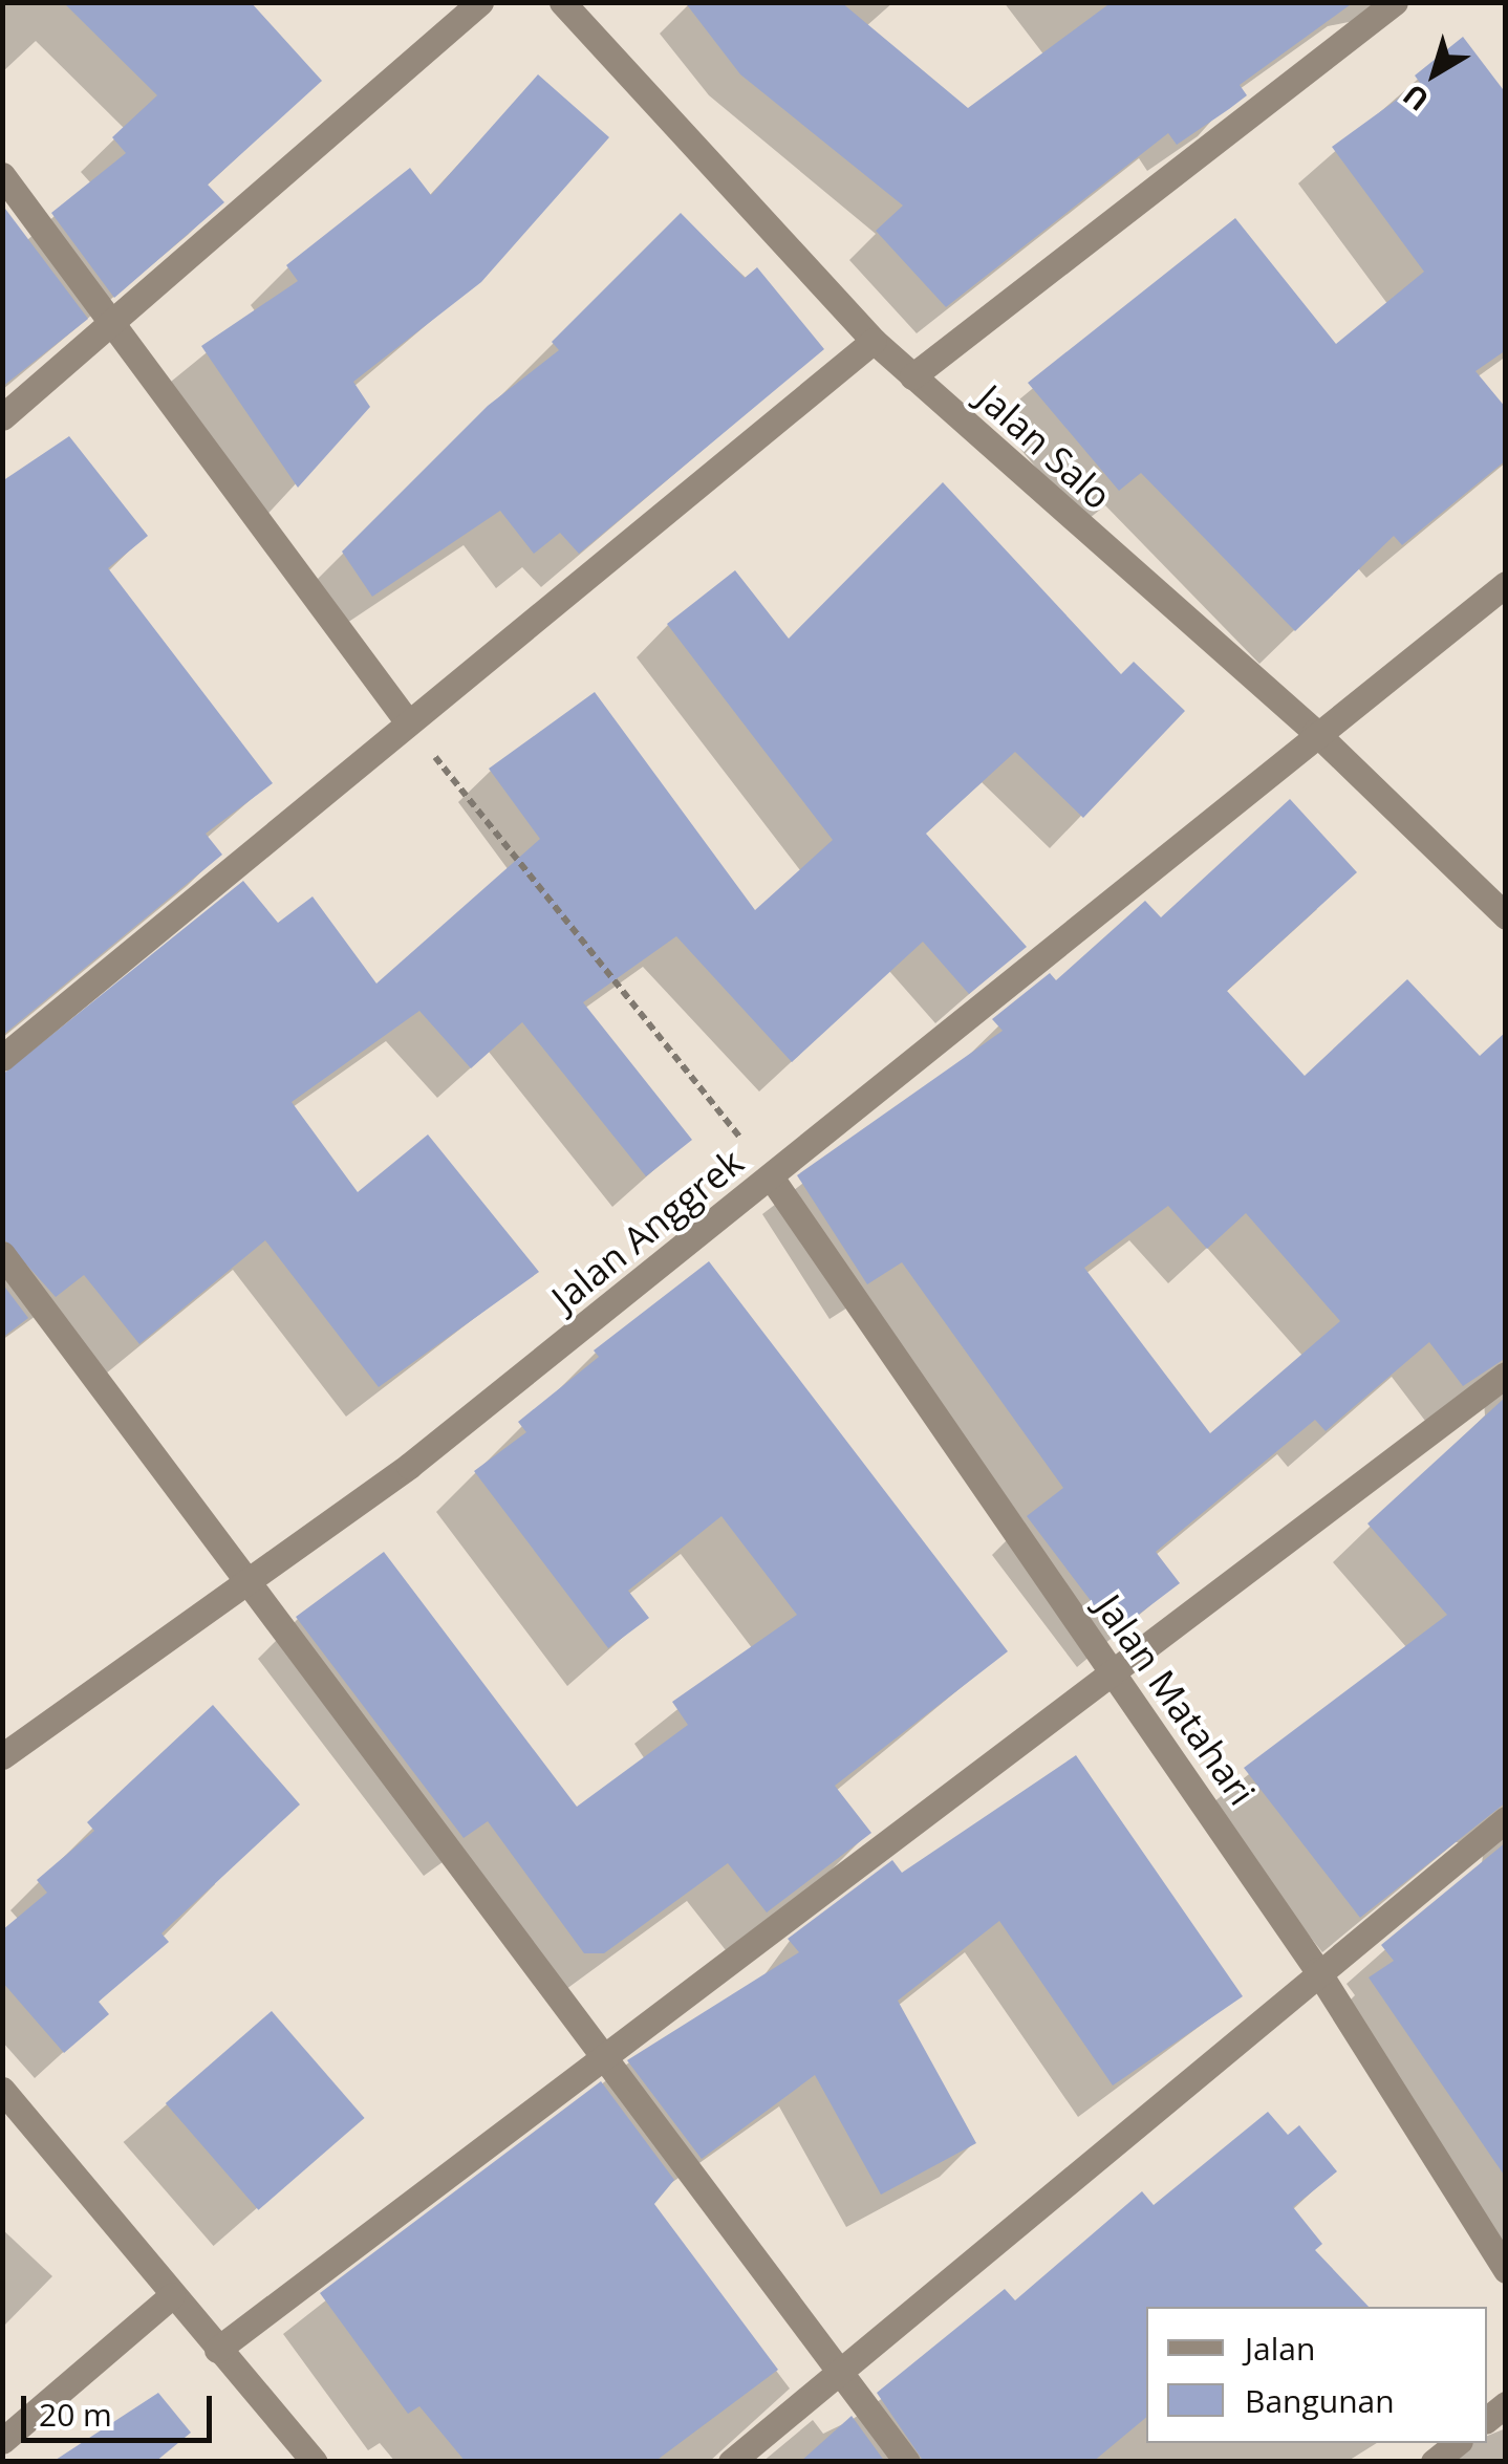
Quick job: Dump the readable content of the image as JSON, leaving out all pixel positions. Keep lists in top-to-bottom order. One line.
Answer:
{"streets":{"street":["Jalan Salo","Jalan Anggrek","Jalan Matahari"]},"crossings":[["Jalan Salo","Jalan Anggrek"],["Jalan Anggrek","Jalan Matahari"]],"legend":["Jalan","Bangunan"],"scale_bar":"20 m","north":"bottom left"}
